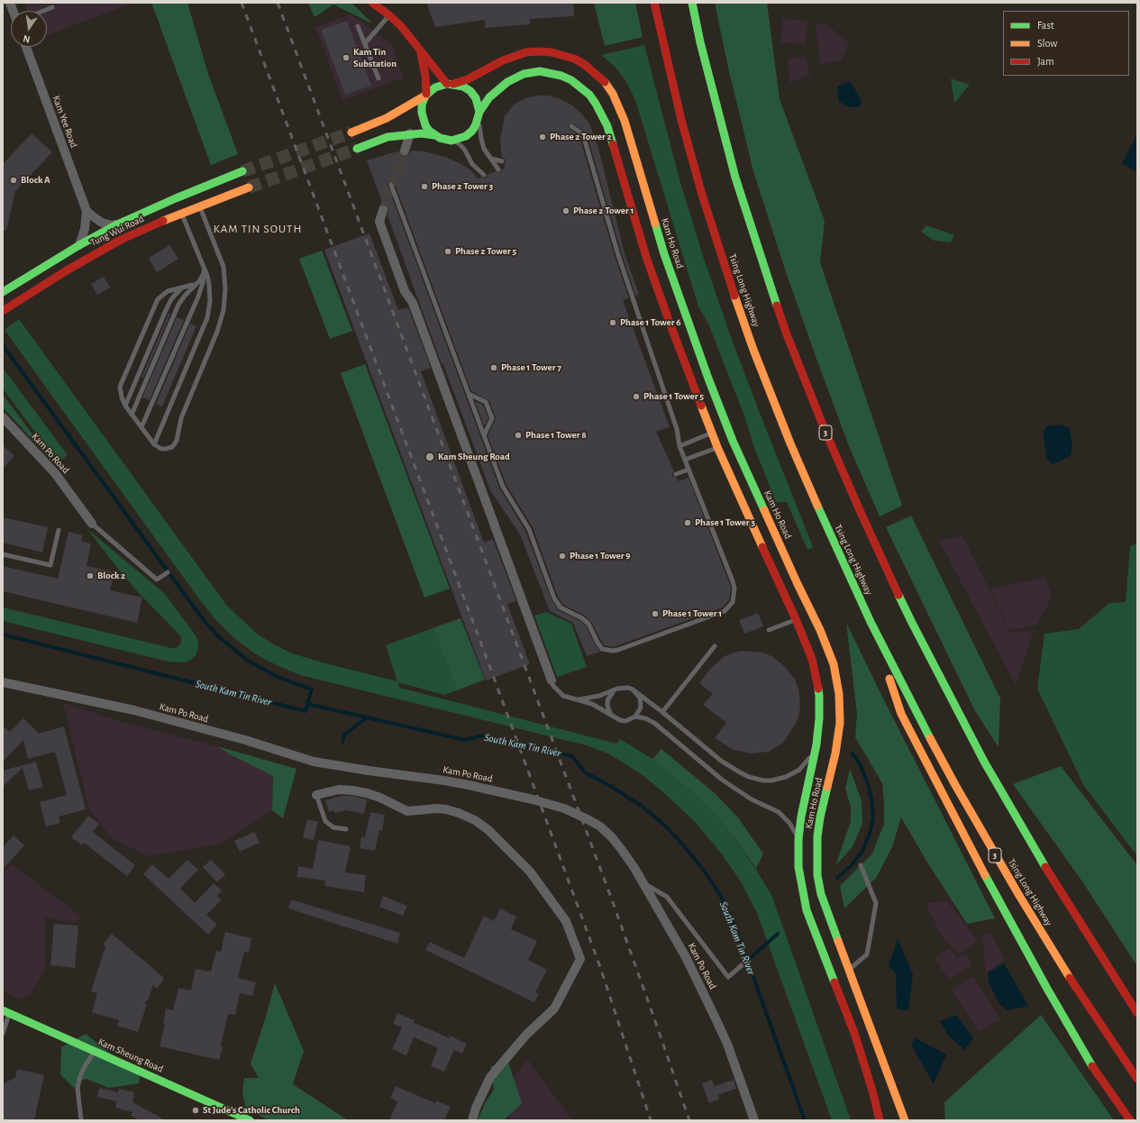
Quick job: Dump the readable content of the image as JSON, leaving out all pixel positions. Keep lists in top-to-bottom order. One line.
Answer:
{"streets":{"main road":["Tung Wui Road","Kam Ho Road","Tsing Long Highway","3","Kam Sheung Road"],"street":["Kam Yee Road","Kam Po Road"]},"crossings":[["Kam Yee Road","Tung Wui Road"]],"districts":["KAM TIN SOUTH"],"water":["South Kam Tin River"],"places":["Kam Tin Substation","Phase 2 Tower 2","Block A","Phase 2 Tower 3","Phase 2 Tower 1","Phase 2 Tower 5","Phase 1 Tower 6","Phase 1 Tower 7","Phase 1 Tower 5","Phase 1 Tower 8","Kam Sheung Road","Phase 1 Tower 3","Phase 1 Tower 9","Block 2","Phase 1 Tower 1","St Jude's Catholic Church"],"legend":["Fast","Slow","Jam"],"north":"bottom"}
